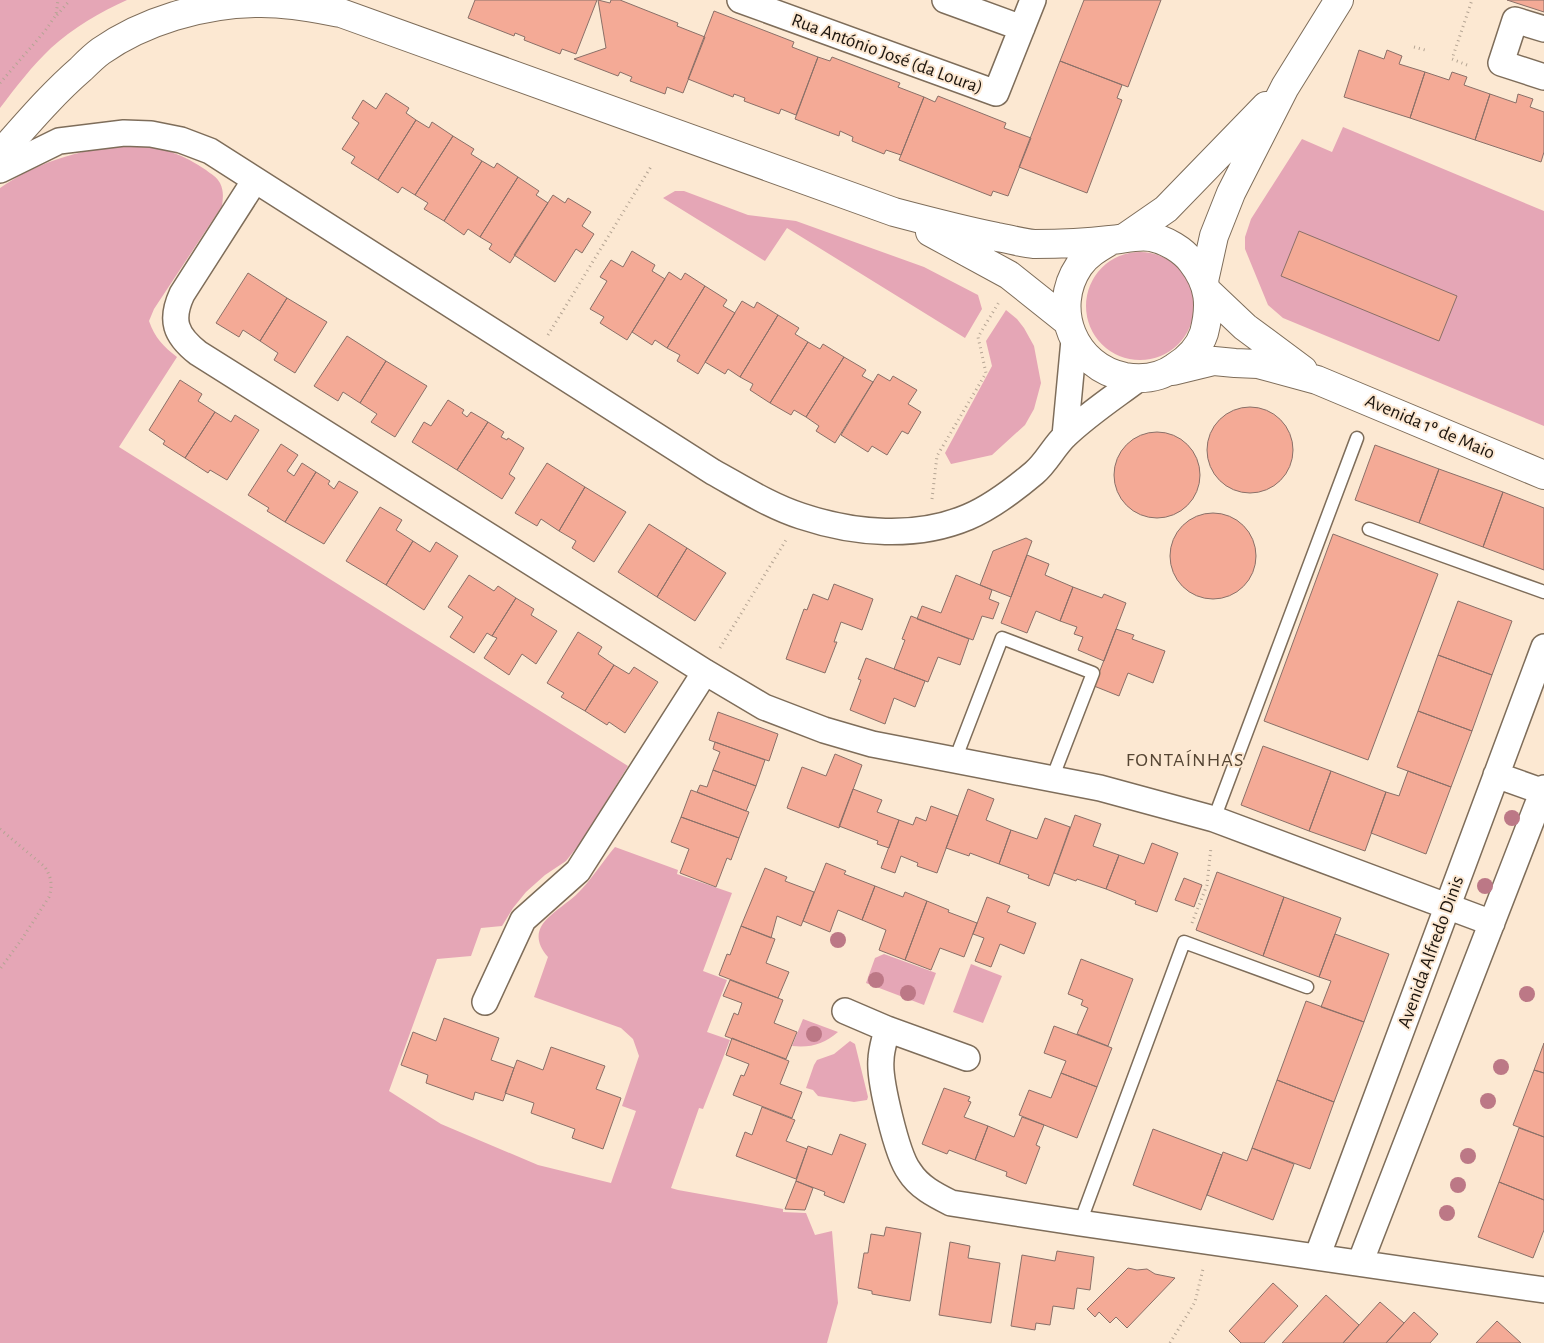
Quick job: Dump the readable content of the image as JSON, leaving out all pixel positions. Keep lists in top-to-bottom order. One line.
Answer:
{"streets":{"main road":["Avenida 1º de Maio"],"street":["Rua António José (da Loura)","Avenida Alfredo Dinis"]},"districts":["FONTAÍNHAS"]}
